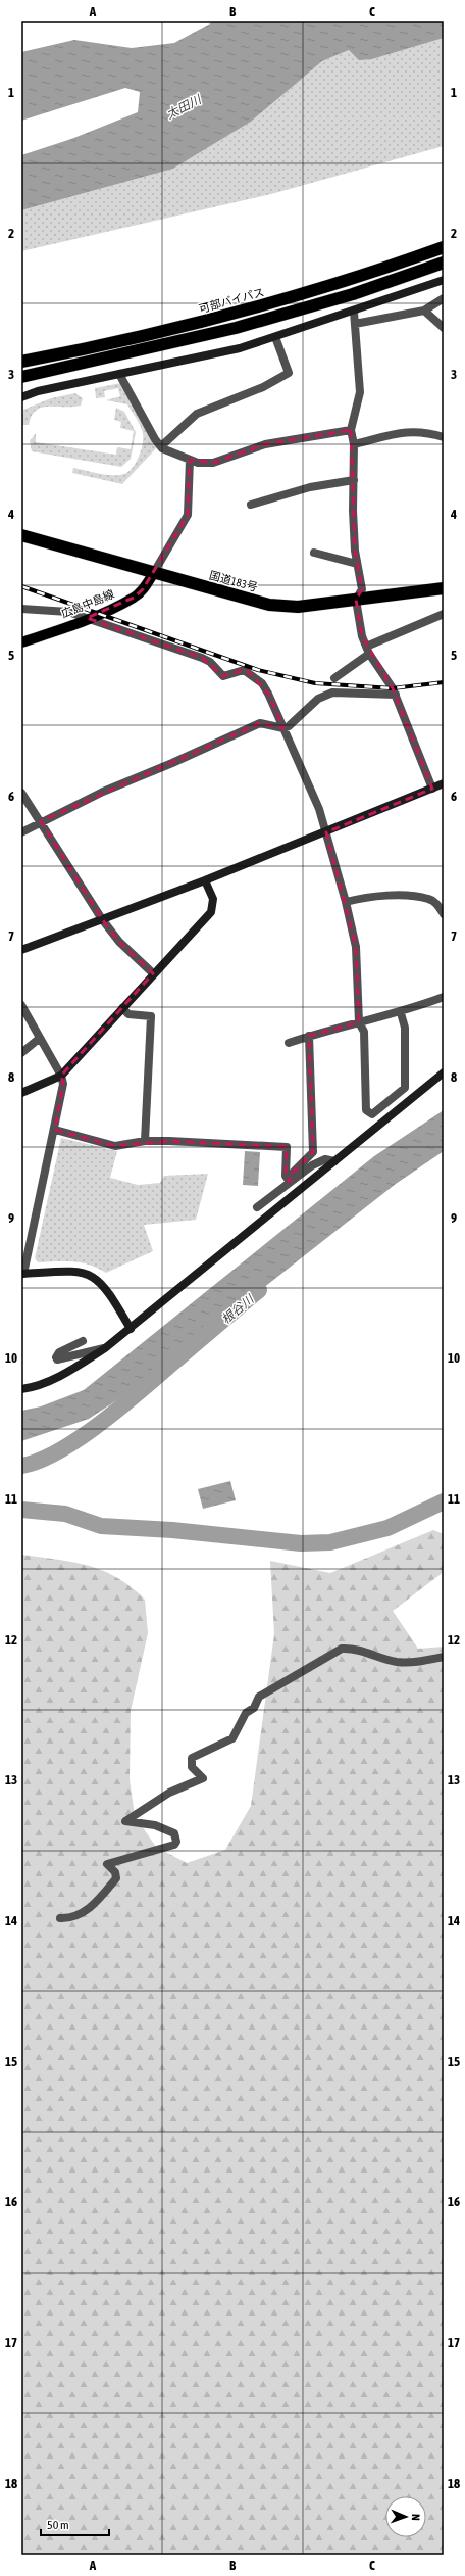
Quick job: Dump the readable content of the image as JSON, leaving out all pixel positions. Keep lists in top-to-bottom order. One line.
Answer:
{"streets":{"highway":["可部バイパス","国道183号"],"main road":["広島中島線"]},"crossings":[["国道183号","広島中島線"]],"water":["太田川","根谷川"],"scale_bar":"50 m","north":"right","grid":{"columns":["A","B","C"],"rows":["1","2","3","4","5","6","7","8","9","10","11","12","13","14","15","16","17","18"]}}
